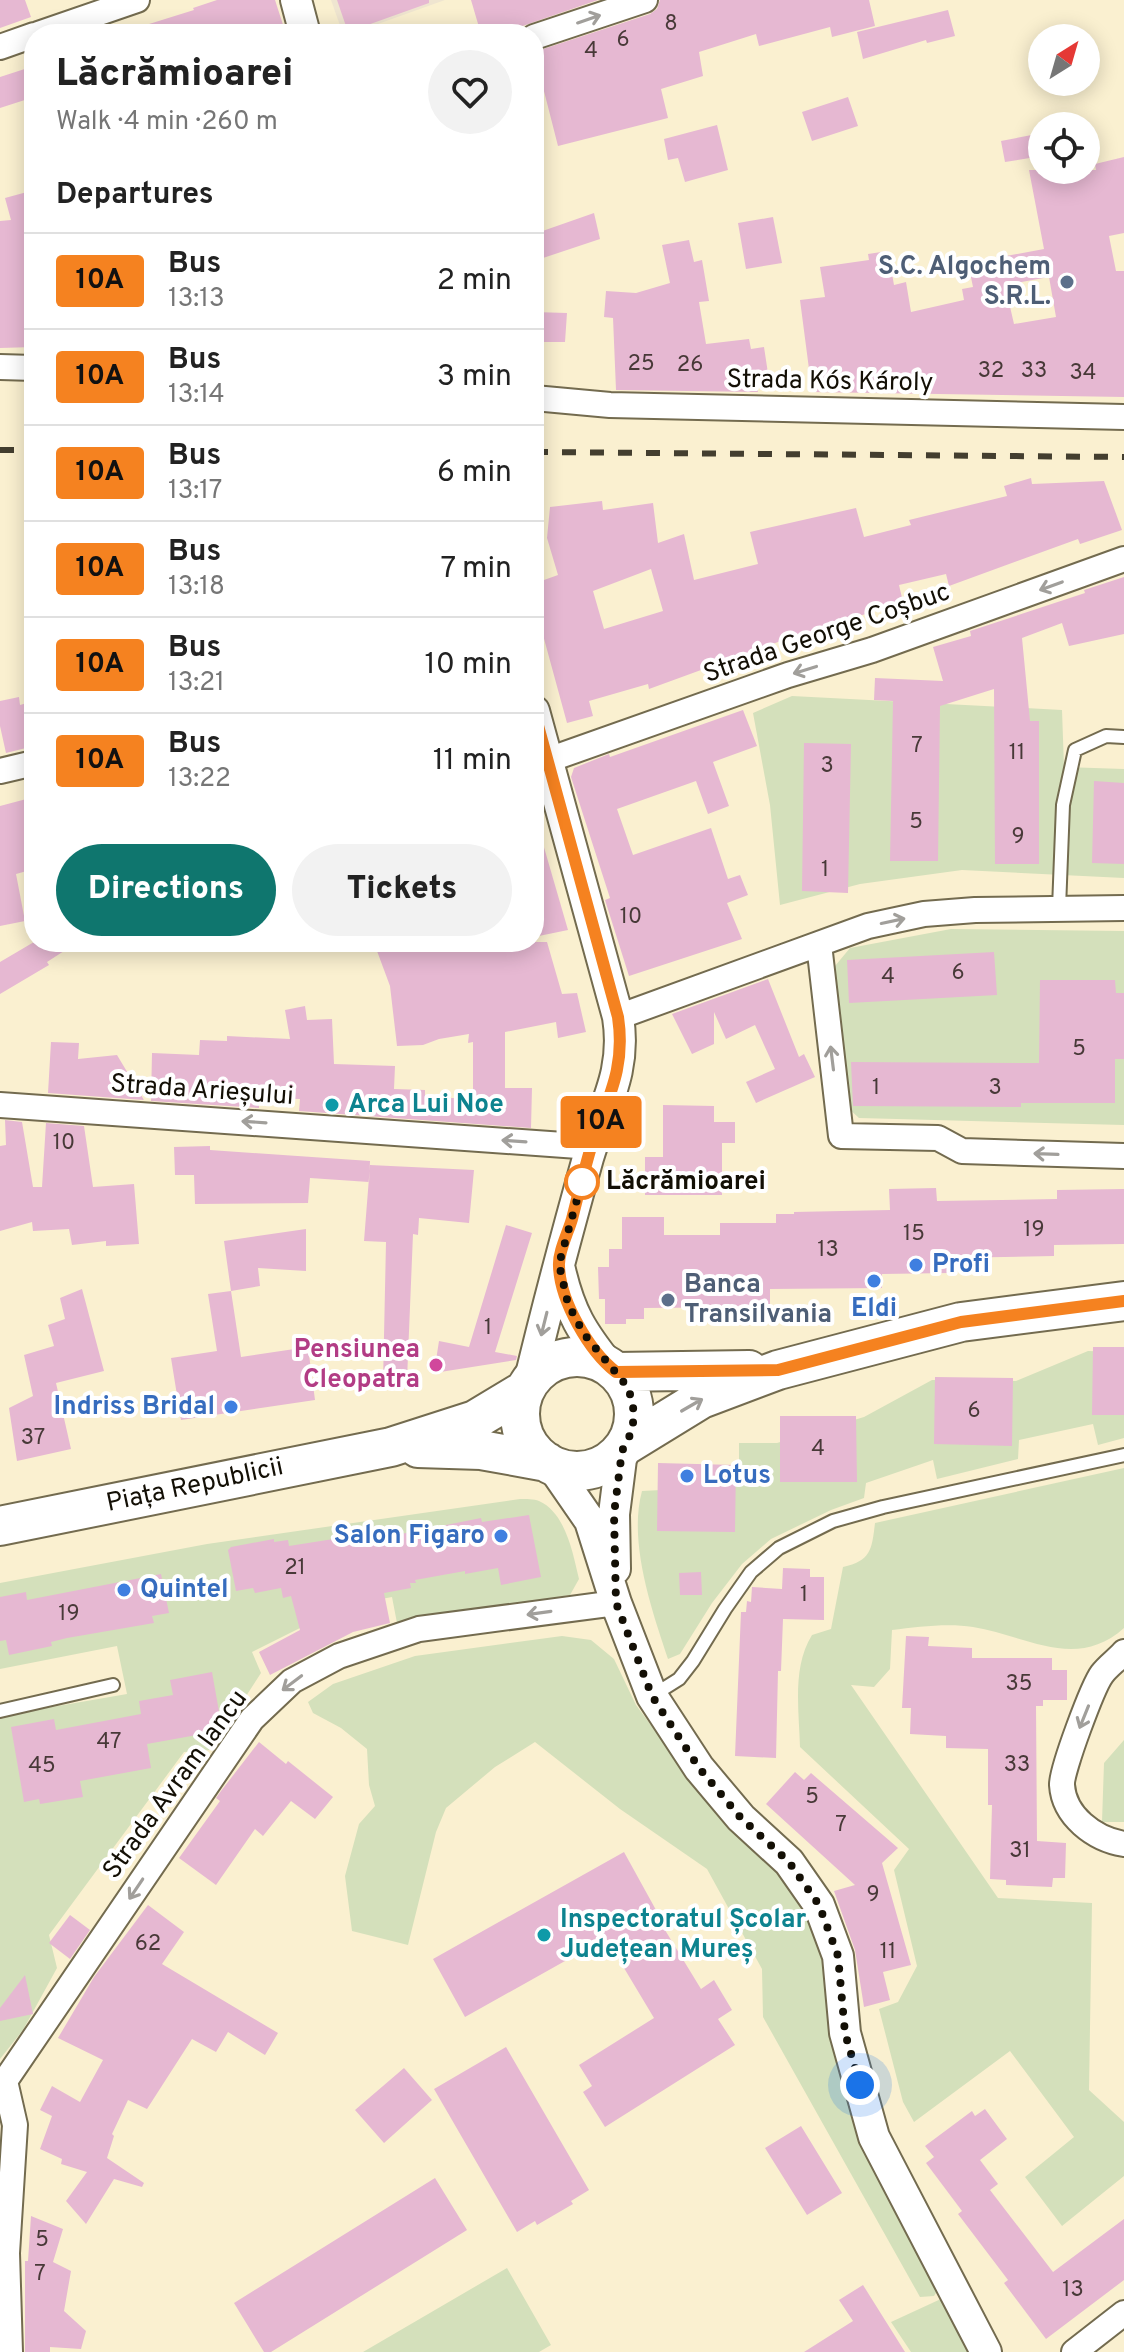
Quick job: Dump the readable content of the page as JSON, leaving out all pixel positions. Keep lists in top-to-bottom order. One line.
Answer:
{"streets":{"main road":["Piața Republicii"],"street":["Strada Kós Károly","Strada George Coșbuc","Strada Arieșului","Strada Avram Iancu"]},"one_way":["Strada George Coșbuc","Strada Arieșului","Strada Avram Iancu"],"places":["S.C. Algochem S.R.L.","Arca Lui Noe","Lăcrămioarei","Profi","Eldi","Banca Transilvania","Pensiunea Cleopatra","Indriss Bridal","Lotus","Salon Figaro","Quintel","Inspectoratul Școlar Județean Mureș"],"lines":["bus line 10A"],"house_numbers":["8","6","4","25","26","32","33","34","7","11","3","5","9","1","10","6","4","5","1","3","10","19","15","13","1","6","37","4","21","1","19","35","47","33","45","5","7","31","9","62","11","5","7","13"],"north":"top right","page":{"on_map":"10A","heading":[["Lăcrămioarei","Walk · 4 min · 260 m"],"Departures"],"list":[{"mark":"10A","name":"Bus","note":"13:13","value":"2 min"},{"mark":"10A","name":"Bus","note":"13:14","value":"3 min"},{"mark":"10A","name":"Bus","note":"13:17","value":"6 min"},{"mark":"10A","name":"Bus","note":"13:18","value":"7 min"},{"mark":"10A","name":"Bus","note":"13:21","value":"10 min"},{"mark":"10A","name":"Bus","note":"13:22","value":"11 min"}],"buttons":["Directions","Tickets"]}}
